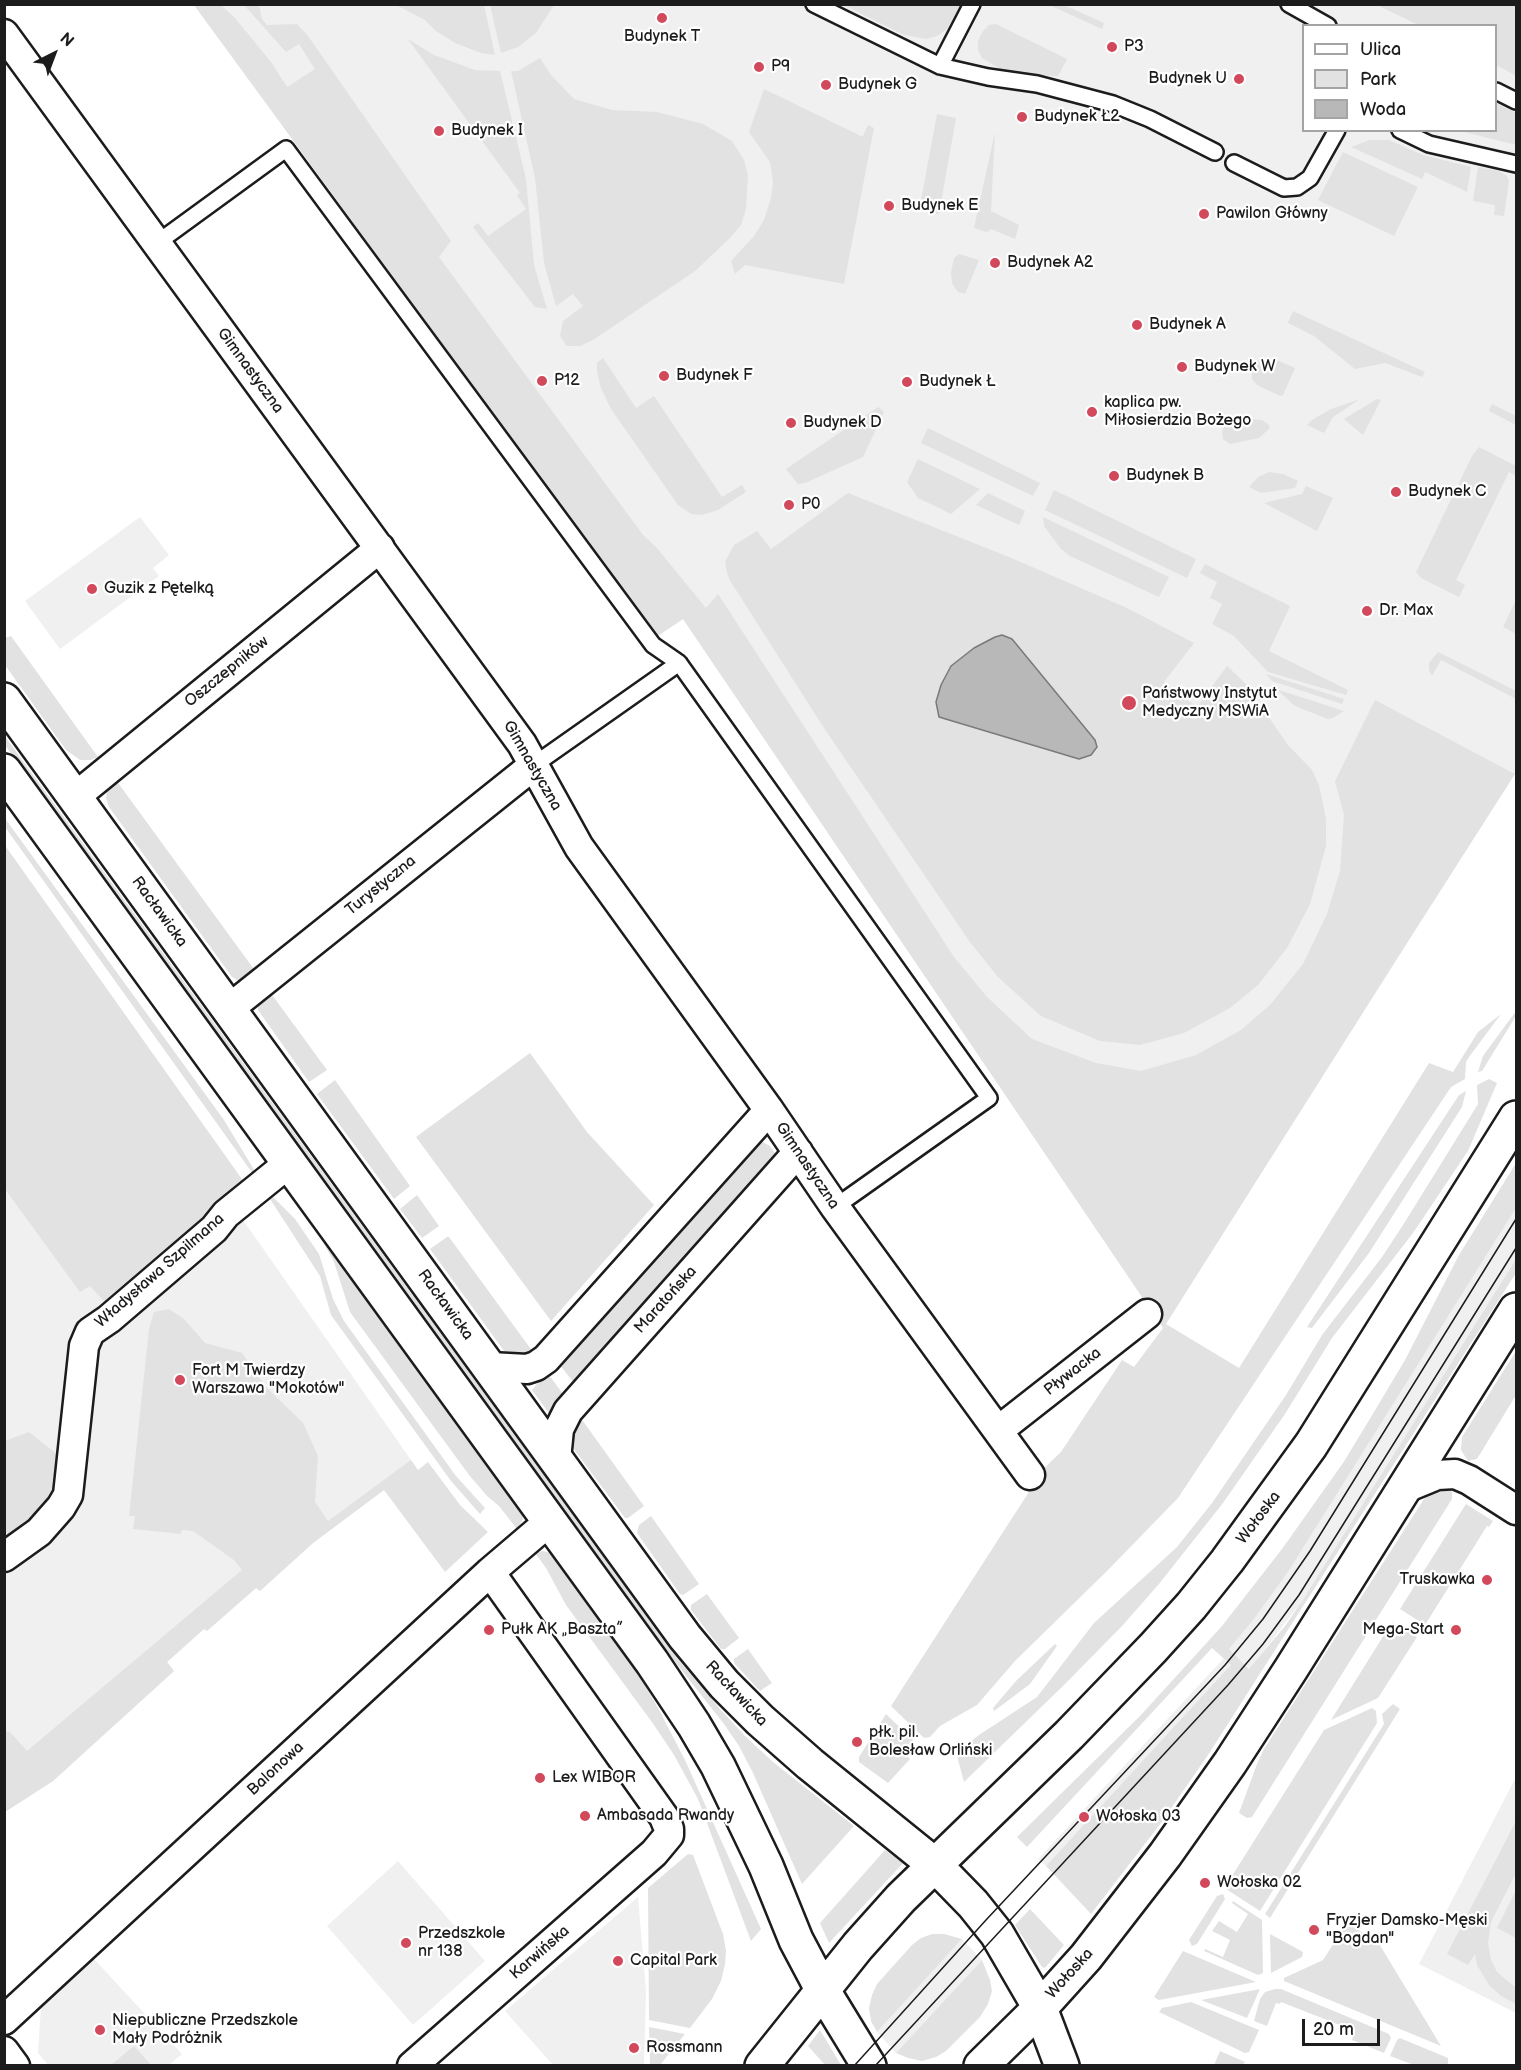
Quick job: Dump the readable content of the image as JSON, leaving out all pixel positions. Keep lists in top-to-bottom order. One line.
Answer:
{"streets":{"main road":["Racławicka","Wołoska"],"street":["Gimnastyczna","Oszczepników","Turystyczna","Władysława Szpilmana","Maratońska","Pływacka","Balonowa","Karwińska"]},"crossings":[["Gimnastyczna","Oszczepników"],["Gimnastyczna","Turystyczna"],["Gimnastyczna","Maratońska"],["Gimnastyczna","Pływacka"],["Oszczepników","Racławicka"],["Turystyczna","Racławicka"],["Racławicka","Maratońska"],["Racławicka","Wołoska"],["Balonowa","Karwińska"]],"places":["Budynek T","P3","P9","Budynek U","Budynek G","Budynek Ł2","Budynek I","Budynek E","Pawilon Główny","Budynek A2","Budynek A","Budynek W","Budynek F","P12","Budynek Ł","kaplica pw. Miłosierdzia Bożego","Budynek D","Budynek B","Budynek C","P0","Guzik z Pętelką","Dr. Max","Państwowy Instytut Medyczny MSWiA","Fort M Twierdzy Warszawa \"Mokotów\"","Truskawka","Pułk AK „Baszta”","Mega-Start","płk. pil. Bolesław Orliński","Lex WIBOR","Ambasada Rwandy","Wołoska 03","Wołoska 02","Fryzjer Damsko-Męski \"Bogdan\"","Przedszkole nr 138","Capital Park","Niepubliczne Przedszkole Mały Podróżnik","Rossmann"],"legend":["Ulica","Park","Woda"],"scale_bar":"20 m","north":"top right"}
